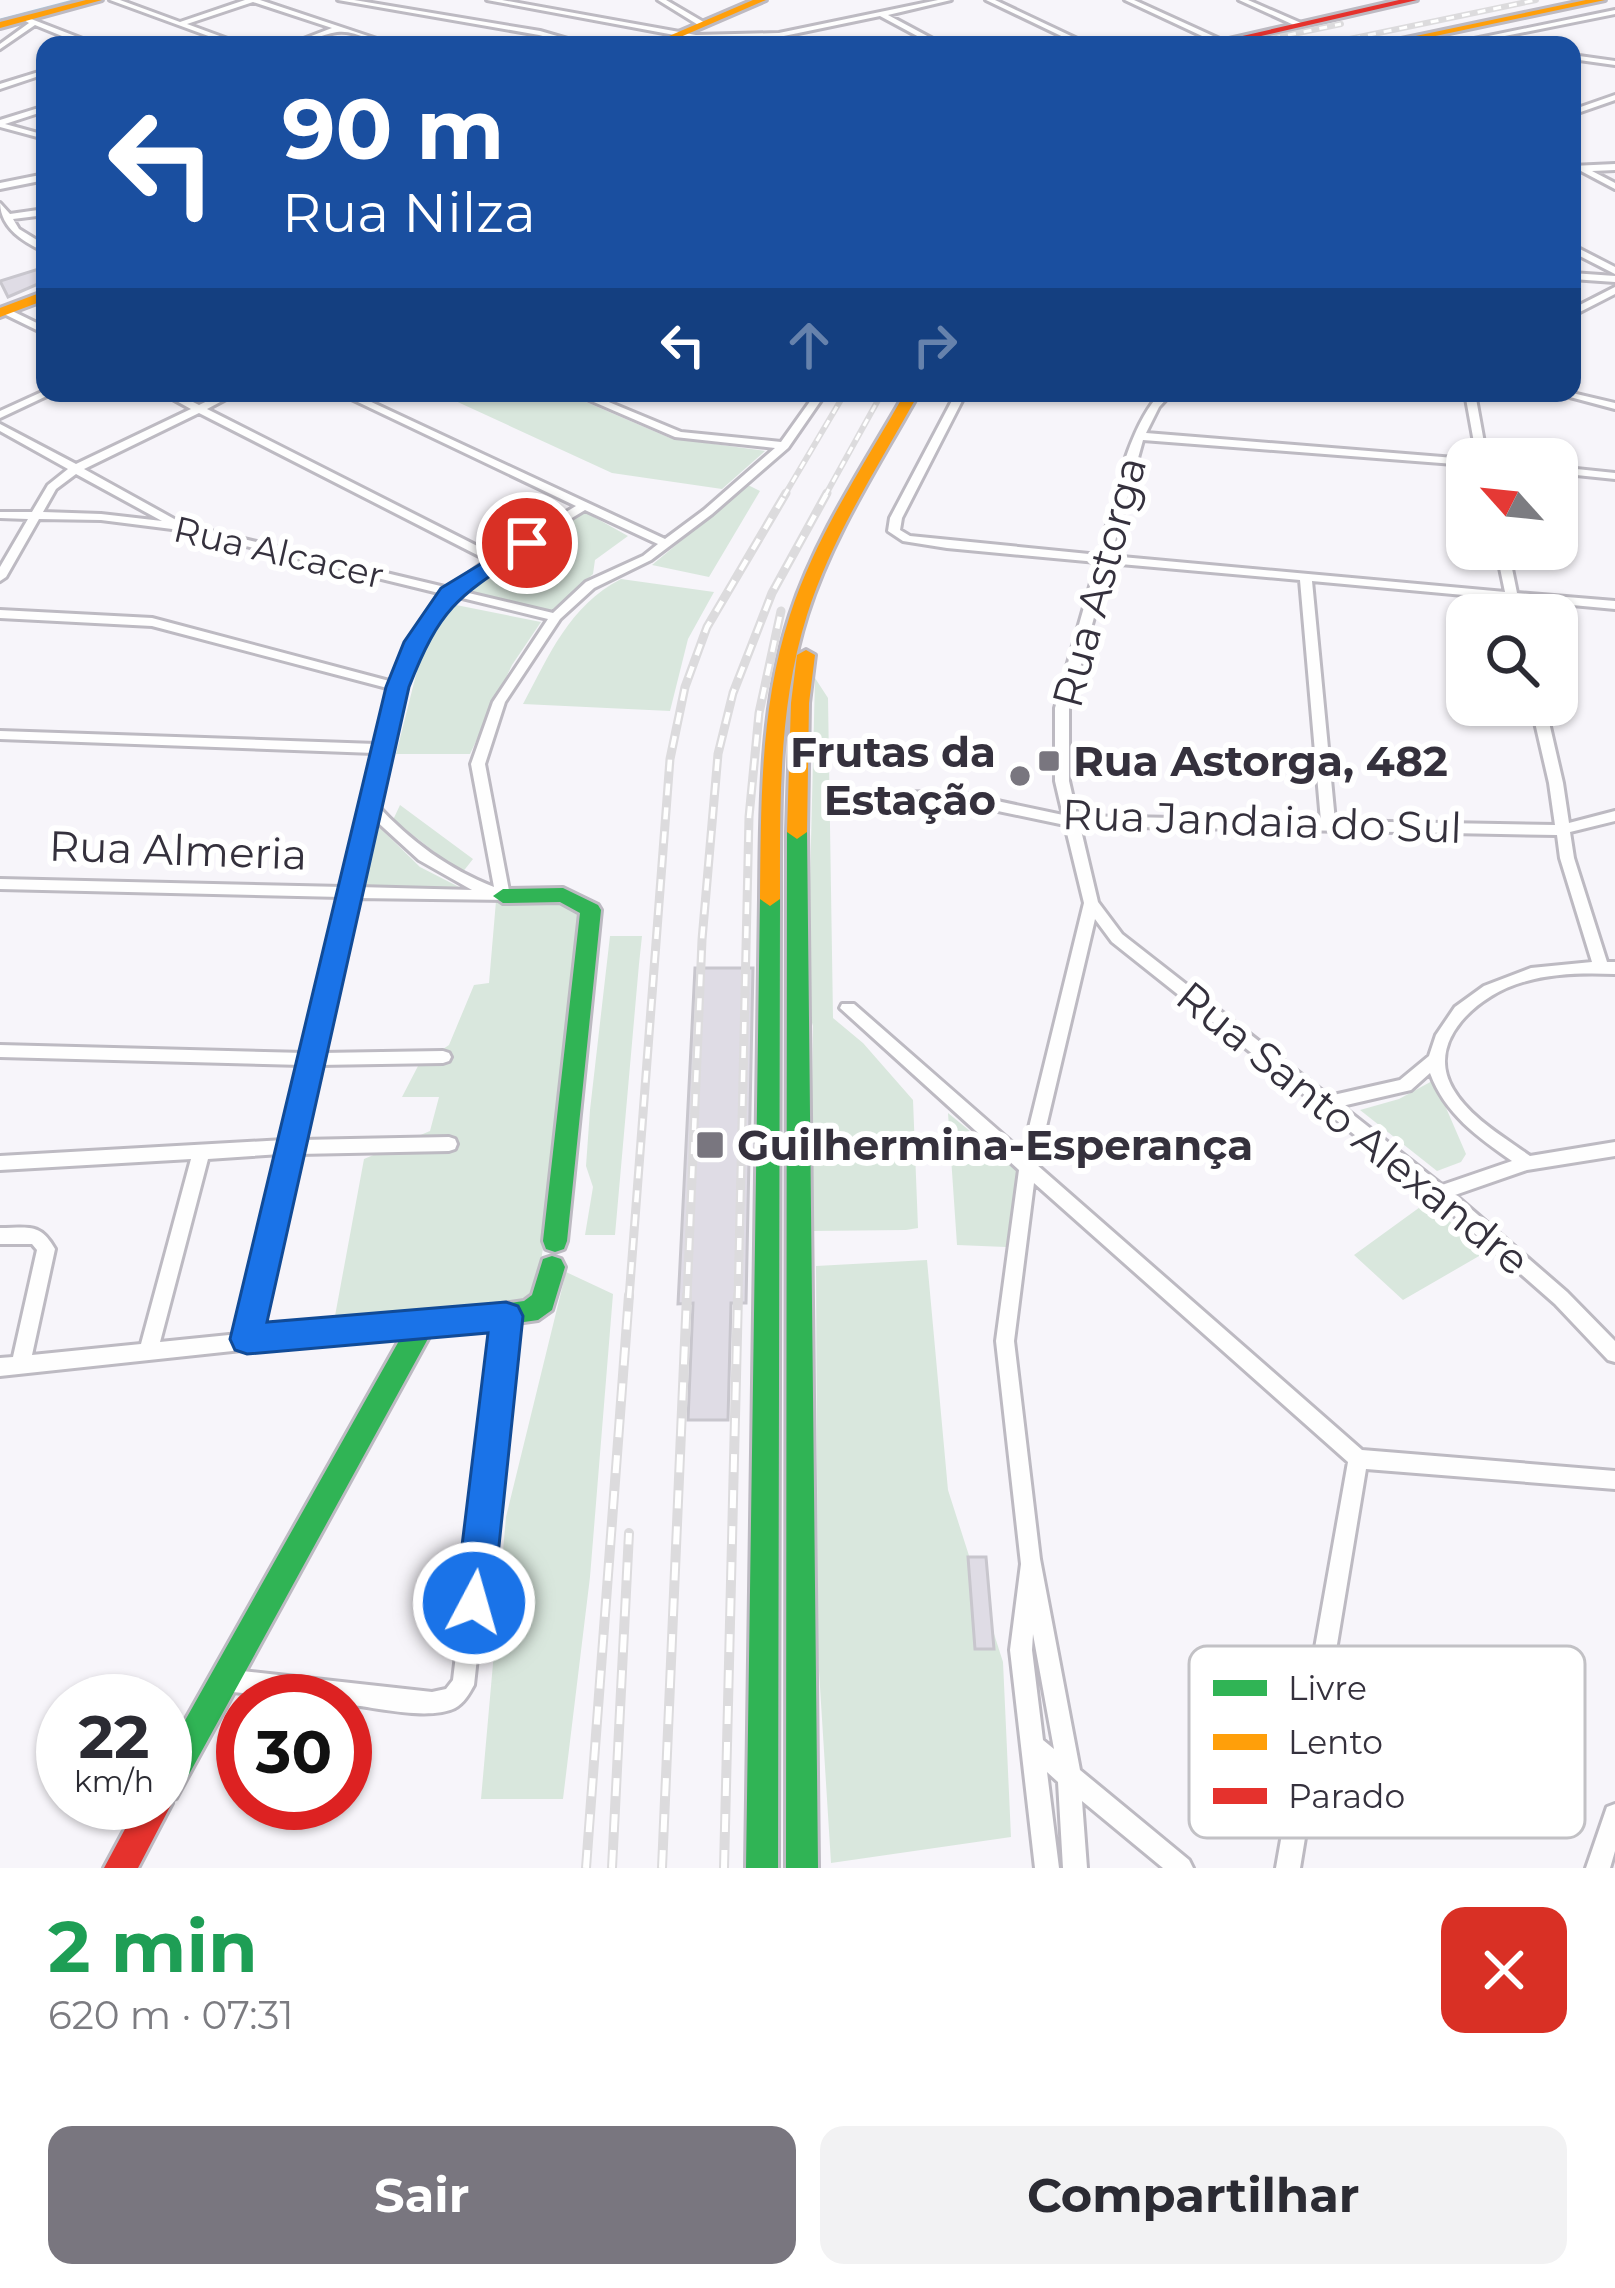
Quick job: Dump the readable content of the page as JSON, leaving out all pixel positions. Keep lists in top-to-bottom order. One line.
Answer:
{"streets":{"main road":["Rua Almeria"],"street":["Rua Alcacer","Rua Astorga","Rua Jandaia do Sul","Rua Santo Alexandre"]},"crossings":[["Rua Astorga","Rua Jandaia do Sul"],["Rua Astorga","Rua Santo Alexandre"]],"places":{"transit":["Rua Astorga, 482","Guilhermina-Esperança"],"other":["Frutas da Estação"]},"legend":["Livre","Lento","Parado"],"north":"top left","page":{"turn":["90 m","Rua Nilza"],"speed":"22 km/h","limit":"30","heading":["2 min","620 m · 07:31"],"buttons":["Sair","Compartilhar"]}}
